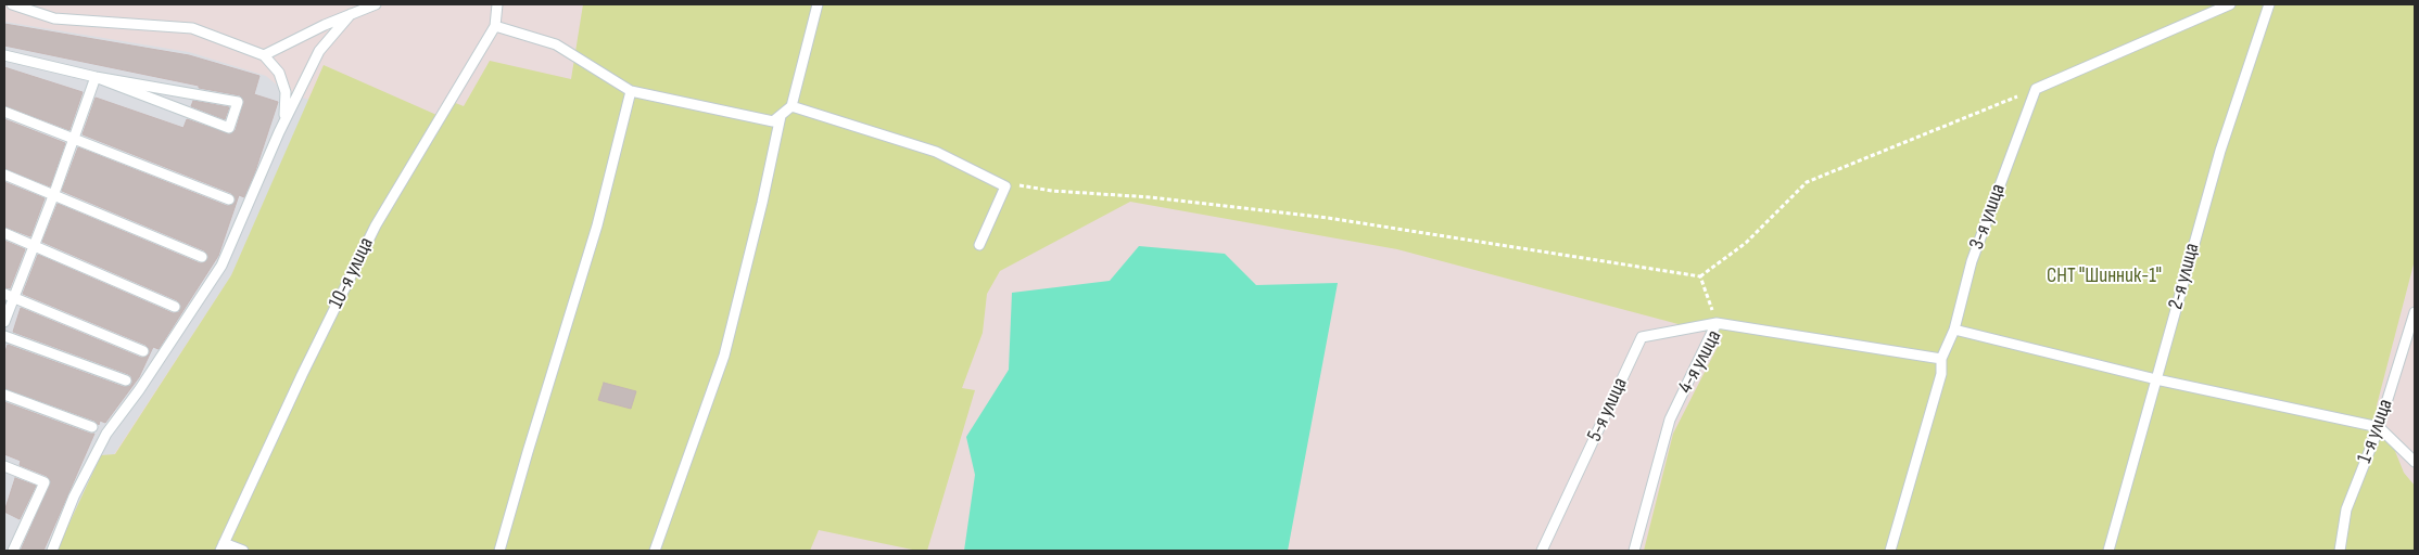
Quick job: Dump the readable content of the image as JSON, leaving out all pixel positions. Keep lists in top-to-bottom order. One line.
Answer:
{"streets":{"lane":["3-я улица","10-я улица","2-я улица","4-я улица","5-я улица","1-я улица"]},"crossings":[["3-я улица","4-я улица"],["4-я улица","5-я улица"]],"parks":["СНТ \"Шинник-1\""]}
